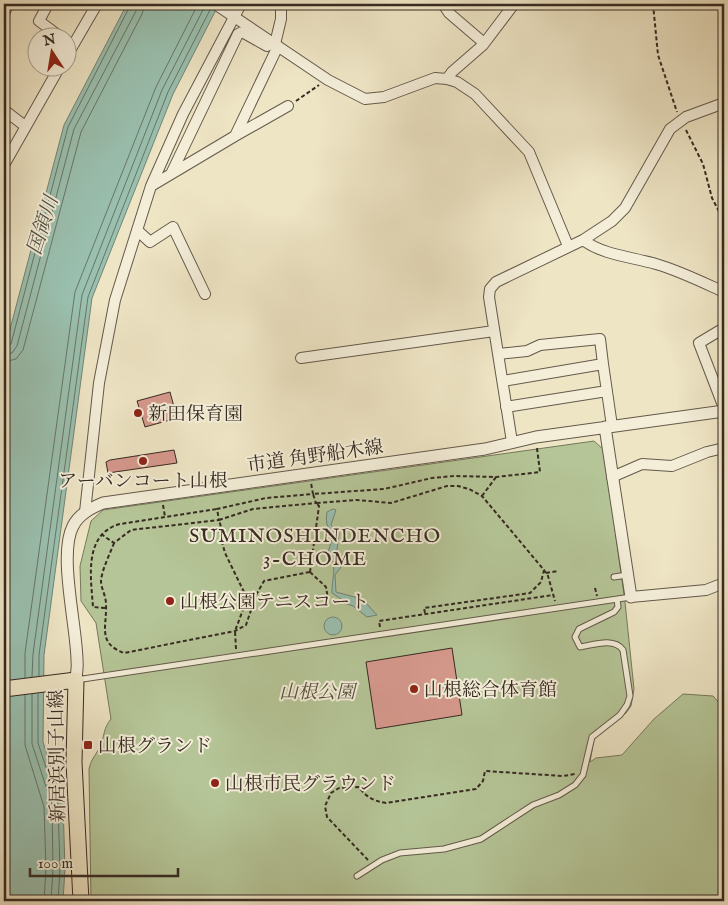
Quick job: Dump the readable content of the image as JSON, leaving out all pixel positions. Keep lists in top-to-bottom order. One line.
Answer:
{"streets":{"main road":["新居浜別子山線"],"street":["市道 角野船木線"]},"districts":["SUMINOSHINDENCHO 3-CHOME"],"water":["国領川"],"parks":["山根公園"],"places":{"other":["新田保育園","アーバンコート山根","山根公園テニスコート","山根総合体育館","山根市民グラウンド"],"transit":["山根グランド"]},"scale_bar":"100 m","north":"top"}
